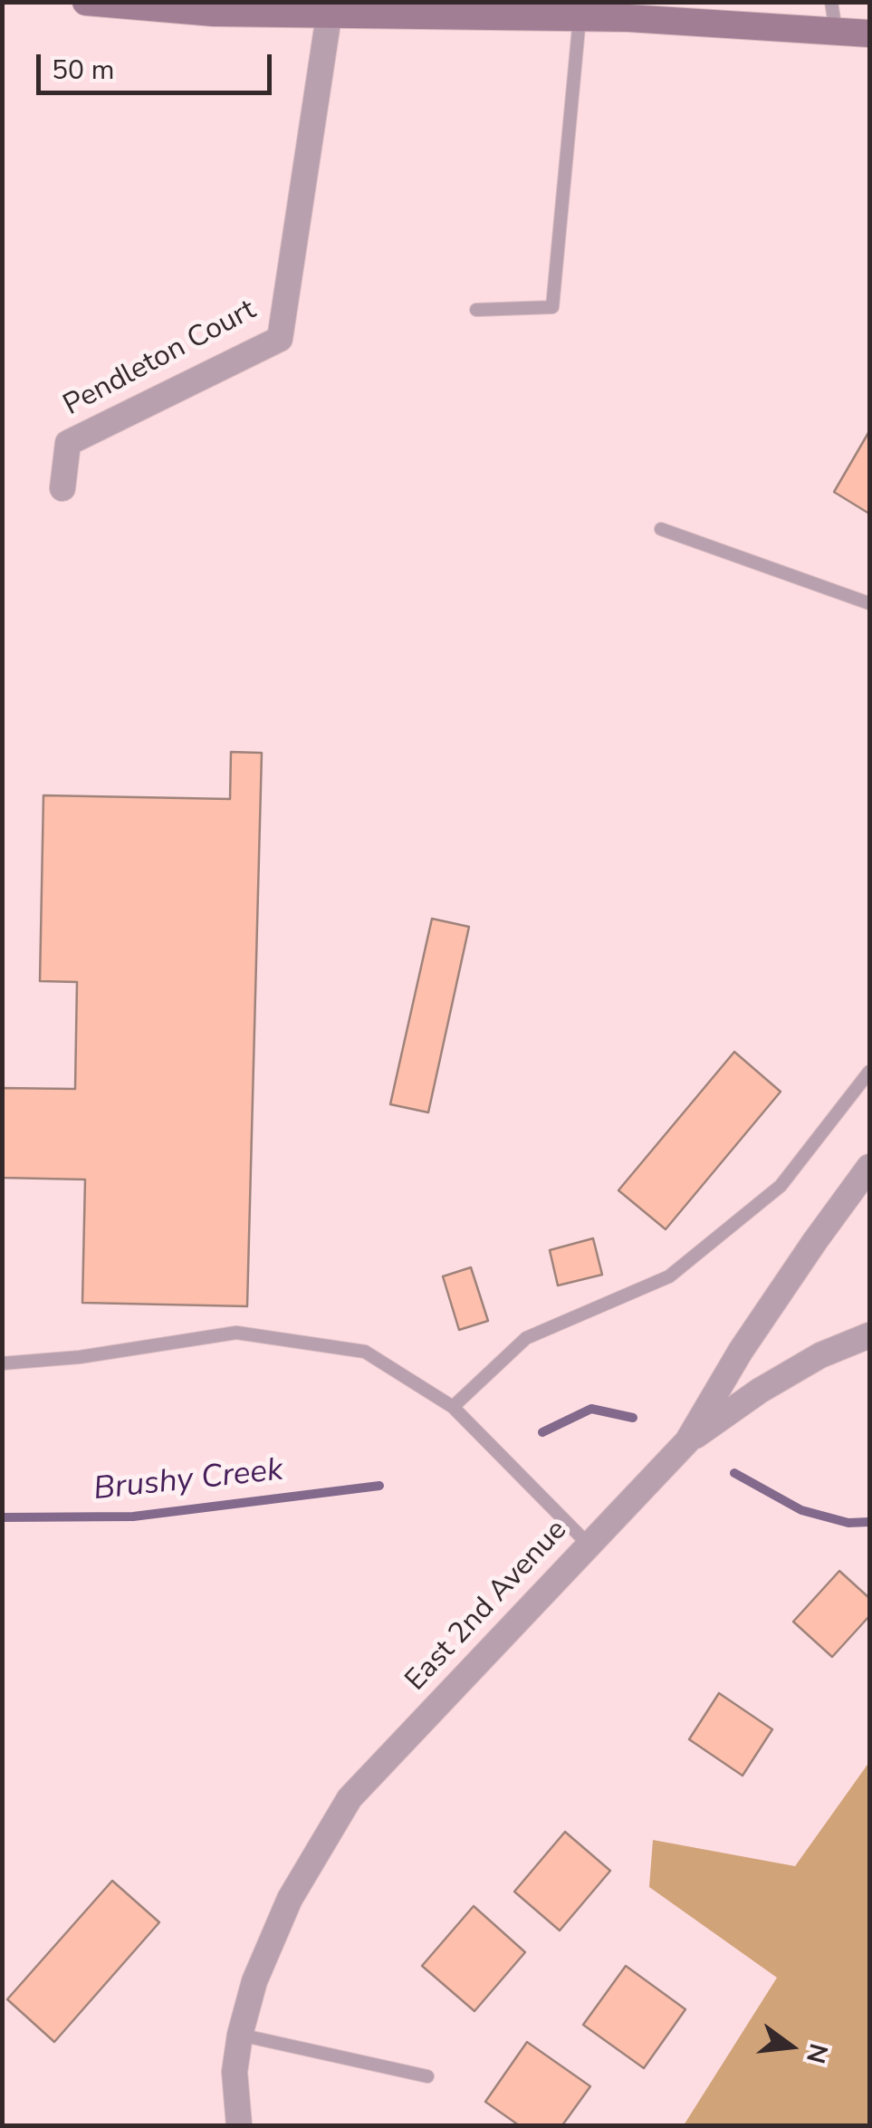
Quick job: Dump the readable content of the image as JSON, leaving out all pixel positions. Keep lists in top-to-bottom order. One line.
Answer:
{"streets":{"street":["Pendleton Court","East 2nd Avenue"]},"water":["Brushy Creek"],"scale_bar":"50 m","north":"right"}
